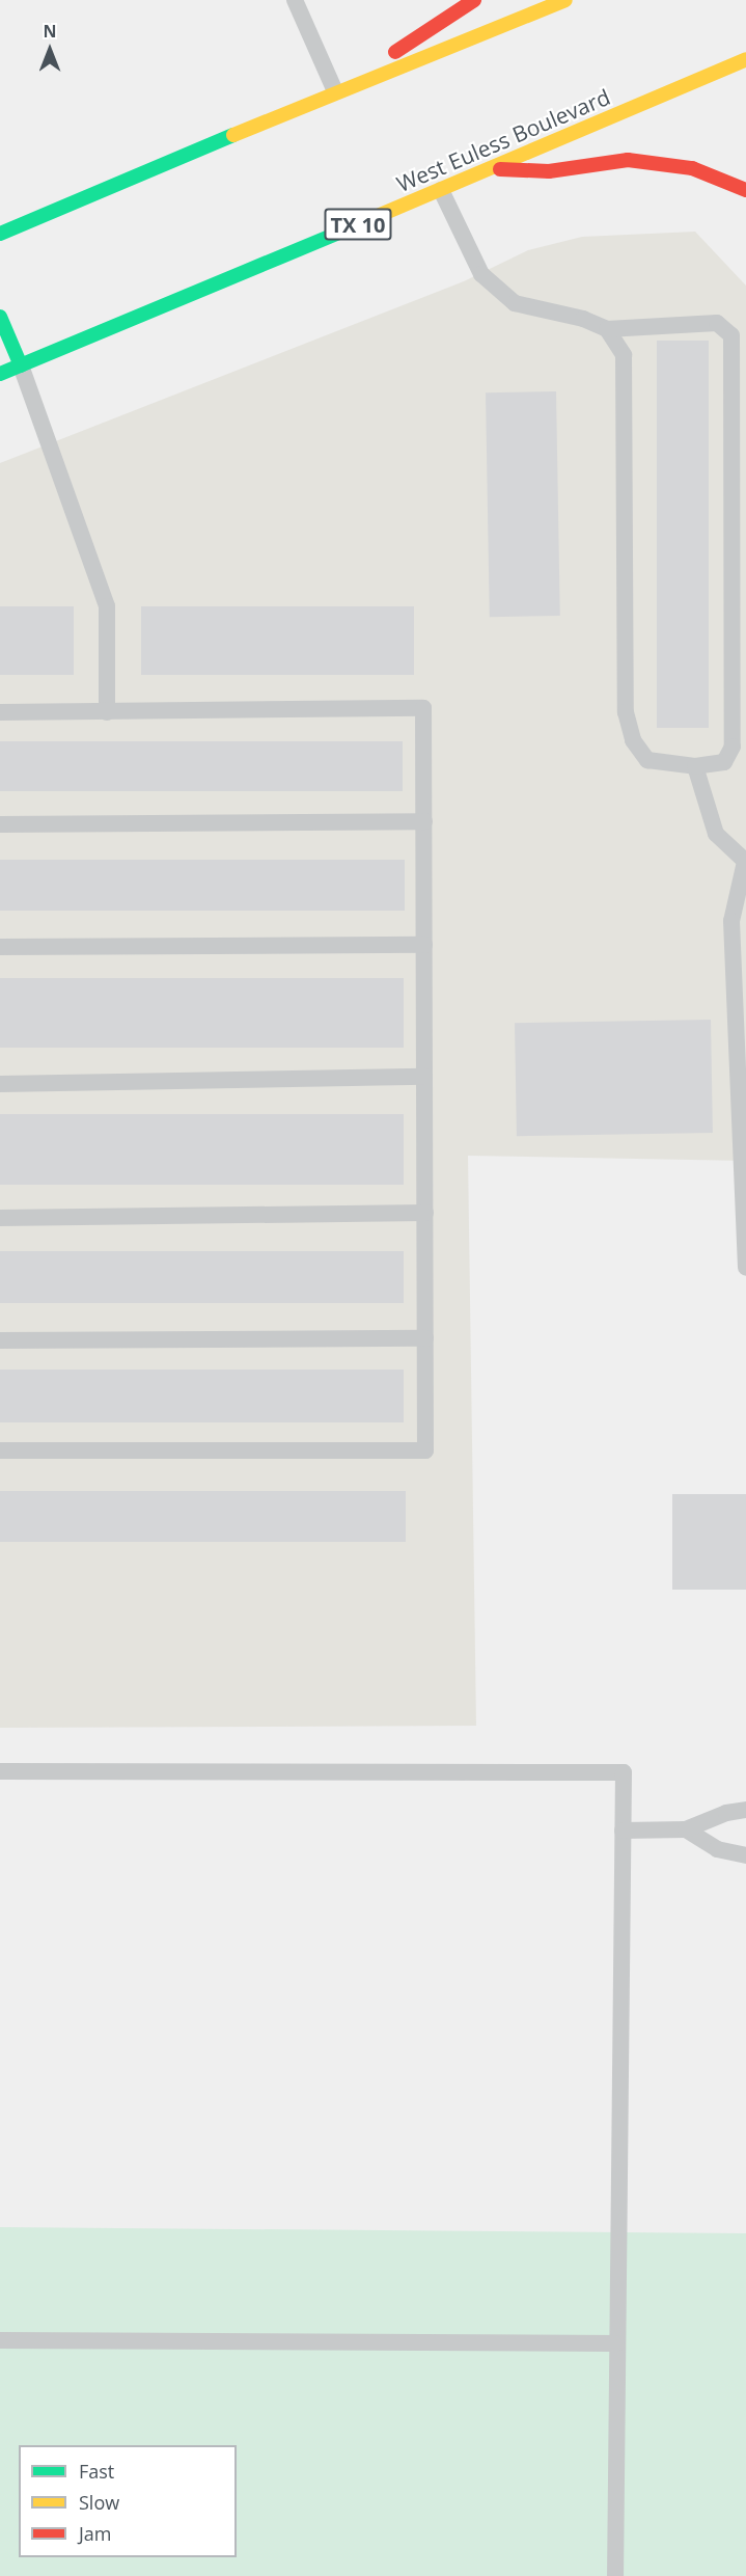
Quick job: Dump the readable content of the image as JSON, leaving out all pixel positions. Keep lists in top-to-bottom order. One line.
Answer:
{"streets":{"main road":["West Euless Boulevard","TX 10"]},"legend":["Fast","Slow","Jam"],"north":"top"}
